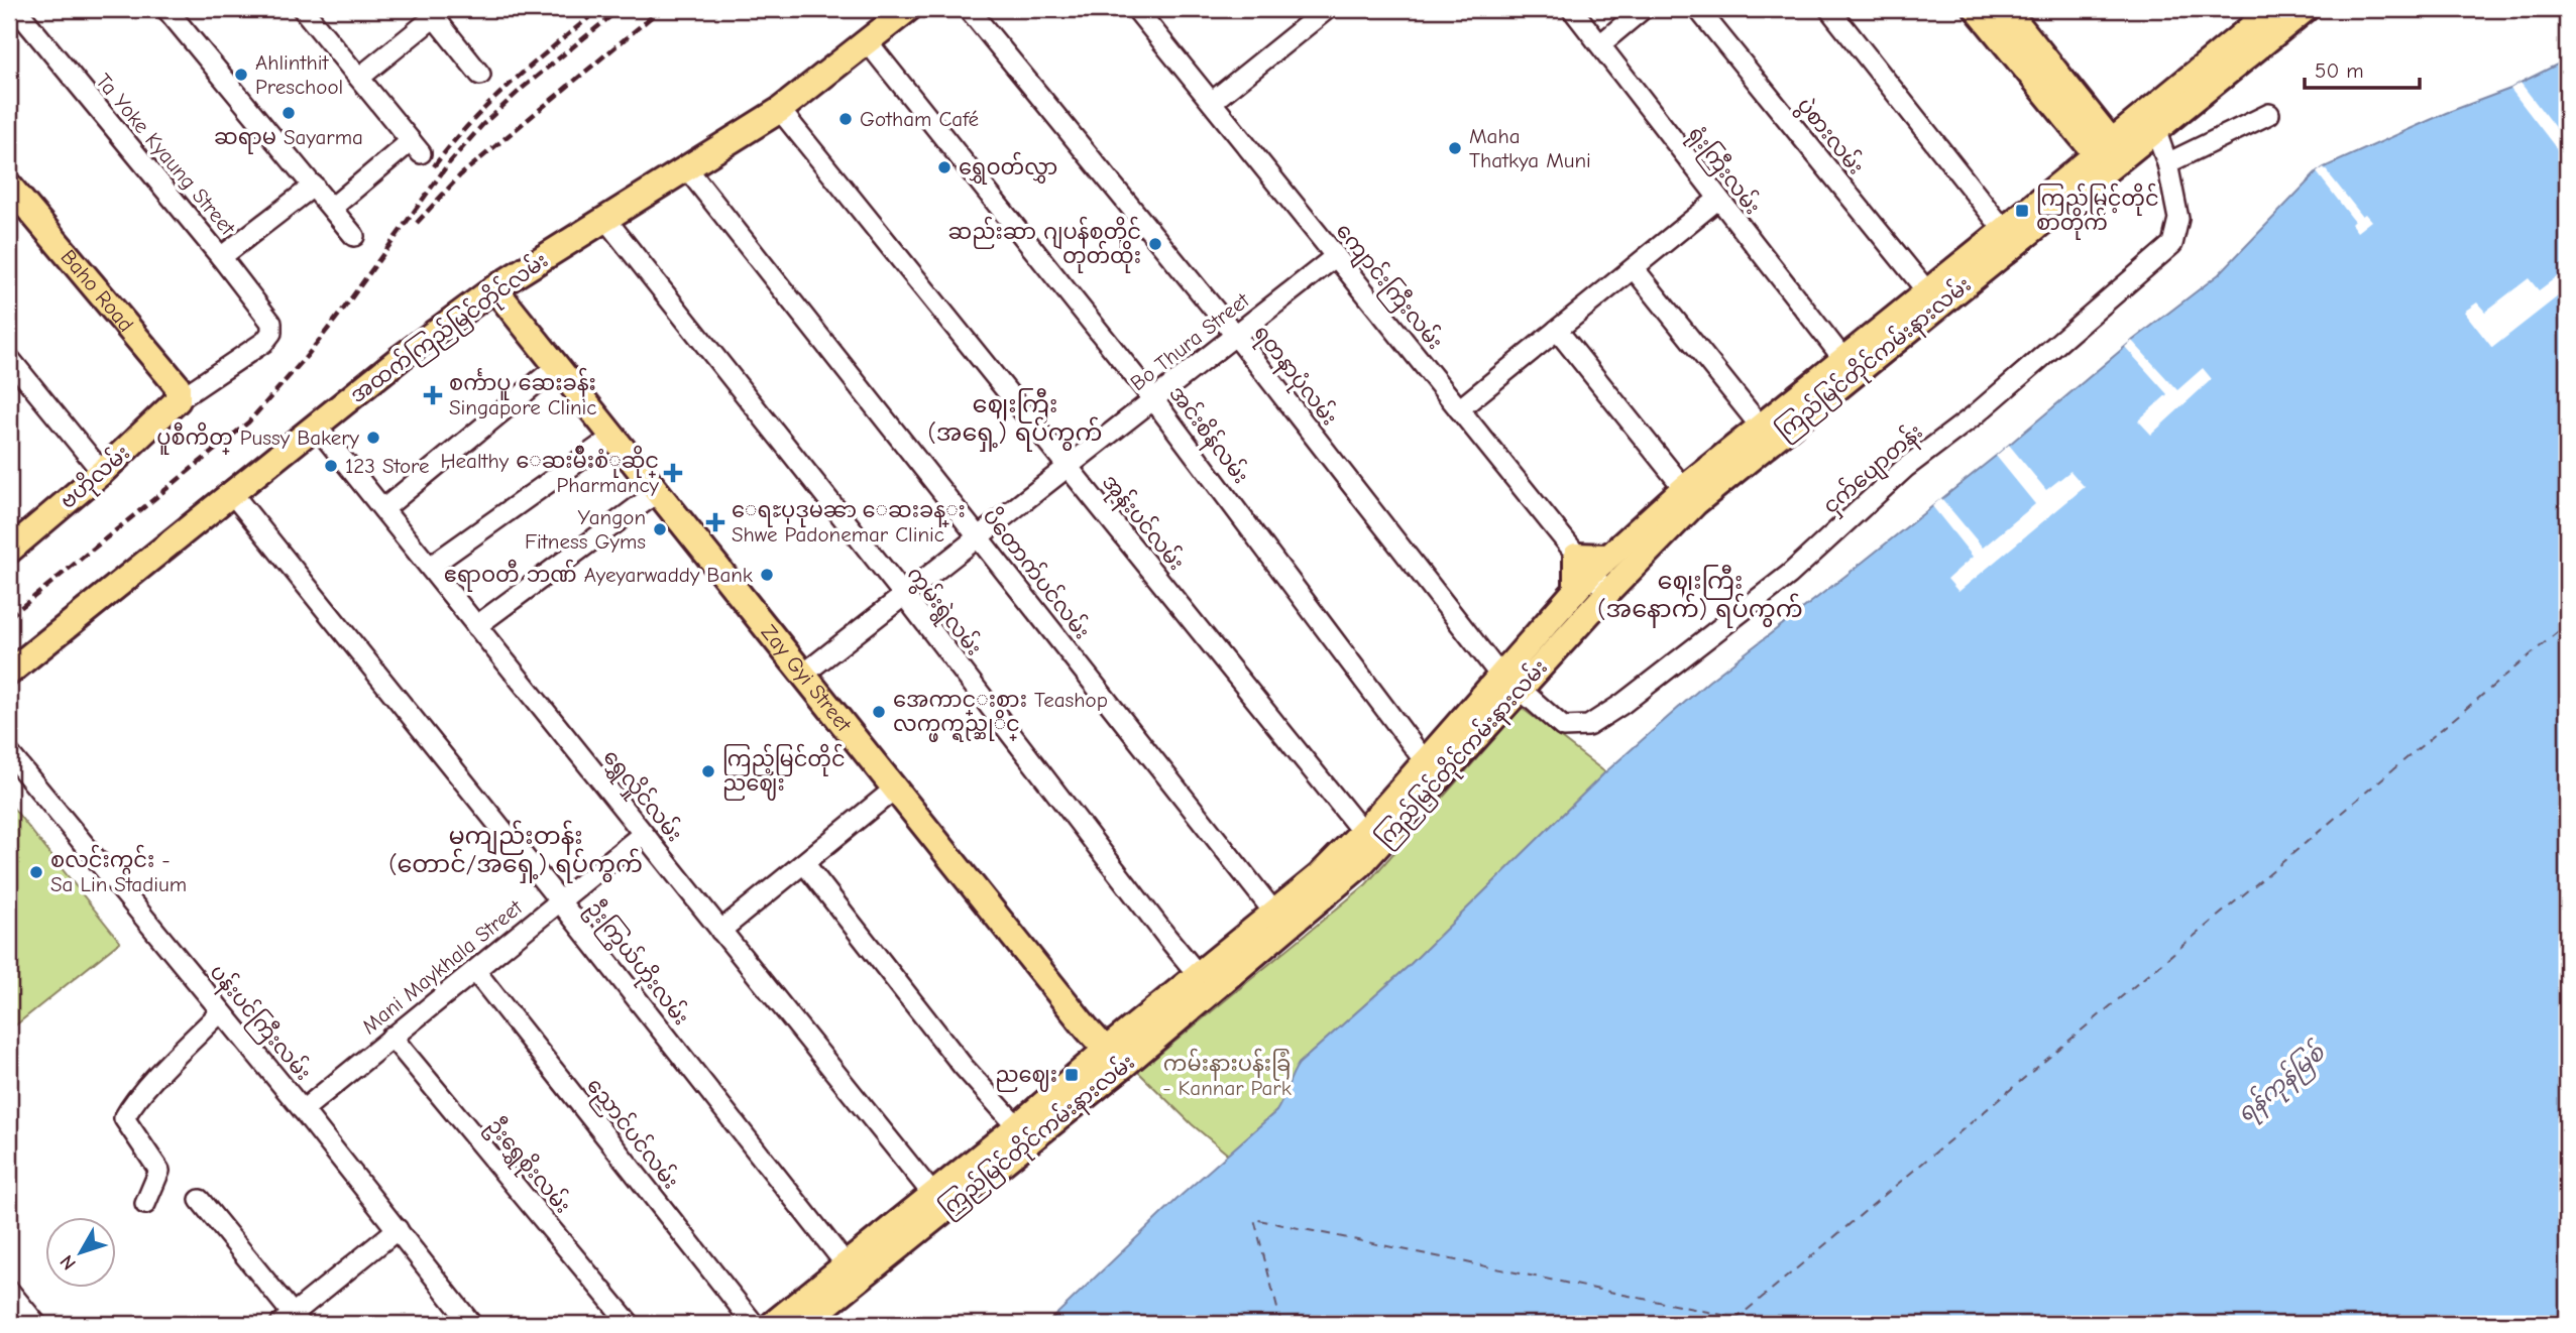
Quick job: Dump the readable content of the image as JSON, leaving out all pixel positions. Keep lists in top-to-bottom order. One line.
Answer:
{"streets":{"main road":["Baho Road","အထက်ကြည်မြင်တိုင်လမ်း","ကြည်မြင်တိုင်ကမ်းနားလမ်း","ဗဟိုလမ်း","Zay Gyi Street"],"street":["ပွဲစားလမ်း","Ta Yoke Kyaung Street","ရုံးကြီးလမ်း","ကျောင်းကြီးလမ်း","Bo Thura Street","ရတနာပုံလမ်း","အင်းစိန်လမ်း","ငှက်ပျောတန်း","အုန်းပင်လမ်း","ပိတောက်ပင်လမ်း","ကွမ်းရွဲလမ်း","ရွှေလှိုင်လမ်း","ဦးကြွယ်ဟိုးလမ်း","Mani Maykhala Street","ပန်းပင်ကြီးလမ်း","ညောင်ပင်လမ်း","ဦးရွှေစိုးလမ်း"]},"crossings":[["ပွဲစားလမ်း","ကြည်မြင်တိုင်ကမ်းနားလမ်း"],["Ta Yoke Kyaung Street","Baho Road"],["Ta Yoke Kyaung Street","ဗဟိုလမ်း"],["ကျောင်းကြီးလမ်း","Bo Thura Street"],["ကျောင်းကြီးလမ်း","ကြည်မြင်တိုင်ကမ်းနားလမ်း"],["Baho Road","ဗဟိုလမ်း"],["အထက်ကြည်မြင်တိုင်လမ်း","အင်းစိန်လမ်း"],["အထက်ကြည်မြင်တိုင်လမ်း","အုန်းပင်လမ်း"],["အထက်ကြည်မြင်တိုင်လမ်း","ပိတောက်ပင်လမ်း"],["အထက်ကြည်မြင်တိုင်လမ်း","ကွမ်းရွဲလမ်း"],["အထက်ကြည်မြင်တိုင်လမ်း","Zay Gyi Street"],["အထက်ကြည်မြင်တိုင်လမ်း","ရွှေလှိုင်လမ်း"],["အထက်ကြည်မြင်တိုင်လမ်း","ဦးကြွယ်ဟိုးလမ်း"],["Bo Thura Street","ရတနာပုံလမ်း"],["Bo Thura Street","အင်းစိန်လမ်း"],["Bo Thura Street","အုန်းပင်လမ်း"],["Bo Thura Street","ပိတောက်ပင်လမ်း"],["Bo Thura Street","ကွမ်းရွဲလမ်း"],["Bo Thura Street","Zay Gyi Street"],["ကြည်မြင်တိုင်ကမ်းနားလမ်း","ရတနာပုံလမ်း"],["ကြည်မြင်တိုင်ကမ်းနားလမ်း","အင်းစိန်လမ်း"],["ကြည်မြင်တိုင်ကမ်းနားလမ်း","ငှက်ပျောတန်း"],["ကြည်မြင်တိုင်ကမ်းနားလမ်း","အုန်းပင်လမ်း"],["ကြည်မြင်တိုင်ကမ်းနားလမ်း","ပိတောက်ပင်လမ်း"],["ကြည်မြင်တိုင်ကမ်းနားလမ်း","ကွမ်းရွဲလမ်း"],["ကြည်မြင်တိုင်ကမ်းနားလမ်း","ရွှေလှိုင်လမ်း"],["ကြည်မြင်တိုင်ကမ်းနားလမ်း","ဦးကြွယ်ဟိုးလမ်း"],["ရတနာပုံလမ်း","ငှက်ပျောတန်း"],["ရွှေလှိုင်လမ်း","Mani Maykhala Street"],["ဦးကြွယ်ဟိုးလမ်း","Mani Maykhala Street"],["Mani Maykhala Street","ပန်းပင်ကြီးလမ်း"],["Mani Maykhala Street","ညောင်ပင်လမ်း"],["Mani Maykhala Street","ဦးရွှေစိုးလမ်း"]],"districts":["ဈေးကြီး (အရှေ့) ရပ်ကွက်","ဈေးကြီး (အနောက်) ရပ်ကွက်","မကျည်းတန်း (တောင်/အရှေ့) ရပ်ကွက်"],"water":["ရန်ကုန်မြစ်"],"parks":["ကမ်းနားပန်းခြံ - Kannar Park"],"places":{"other":["Ahlinthit Preschool","ဆရာမ Sayarma","Gotham Café","Maha Thatkya Muni","ရွှေဝတ်လွှာ","ဆည်းဆာ ဂျပန်စတိုင် တုတ်ထိုး","ပူစီကိတ္ Pussy Bakery","123 Store","Yangon Fitness Gyms","ဧရာဝတီ ဘဏ် Ayeyarwaddy Bank","အေကာင္းစား Teashop လက္ဖက္ရည္ဆုိင္","ကြည့်မြင်တိုင် ညဈေး","စလင်းကွင်း - Sa Lin Stadium"],"transit":["ကြည့်မြင့်တိုင် စာတိုက်","ညဈေး"],"health":["စင်္ကာပူ ဆေးခန်း Singapore Clinic","Healthy ေဆးမ်ိဳးစံုဆိုင္ Pharmancy","ေရႊပုဒုမၼာ ေဆးခန္း Shwe Padonemar Clinic"]},"scale_bar":"50 m","north":"bottom left"}
